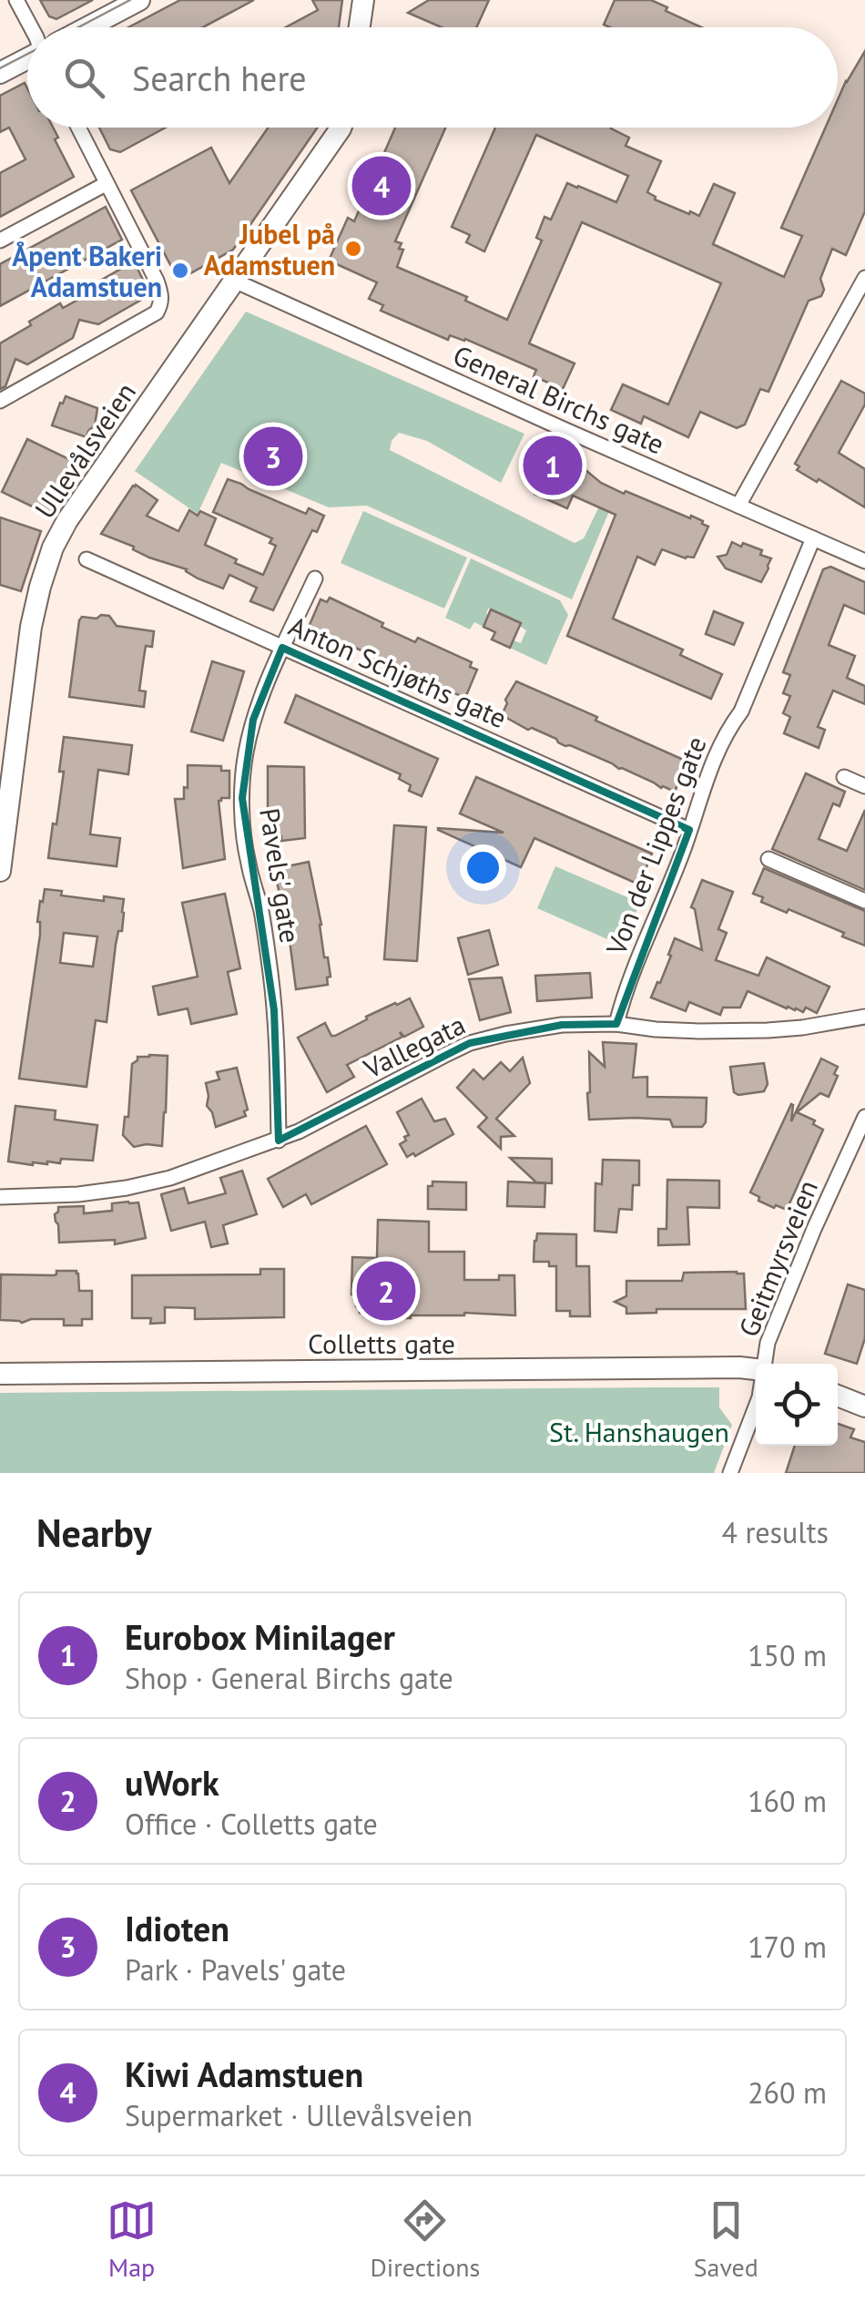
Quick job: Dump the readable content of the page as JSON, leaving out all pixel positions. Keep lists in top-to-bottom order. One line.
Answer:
{"streets":{"main road":["Ullevålsveien","Colletts gate"],"street":["General Birchs gate","Anton Schjøths gate","Von der Lippes gate","Pavels' gate","Vallegata","Geitmyrsveien"]},"crossings":[["General Birchs gate","Ullevålsveien"],["General Birchs gate","Von der Lippes gate"],["Anton Schjøths gate","Von der Lippes gate"],["Anton Schjøths gate","Pavels' gate"],["Von der Lippes gate","Vallegata"],["Pavels' gate","Vallegata"]],"parks":["St. Hanshaugen"],"places":["Jubel på Adamstuen","Åpent Bakeri Adamstuen"],"page":{"search":"Search here","pins":["4","3","1","2"],"heading":["Nearby","4 results"],"list":[{"mark":"1","name":"Eurobox Minilager","note":"Shop · General Birchs gate","value":"150 m"},{"mark":"2","name":"uWork","note":"Office · Colletts gate","value":"160 m"},{"mark":"3","name":"Idioten","note":"Park · Pavels' gate","value":"170 m"},{"mark":"4","name":"Kiwi Adamstuen","note":"Supermarket · Ullevålsveien","value":"260 m"}],"nav":["Map","Directions","Saved"]}}
